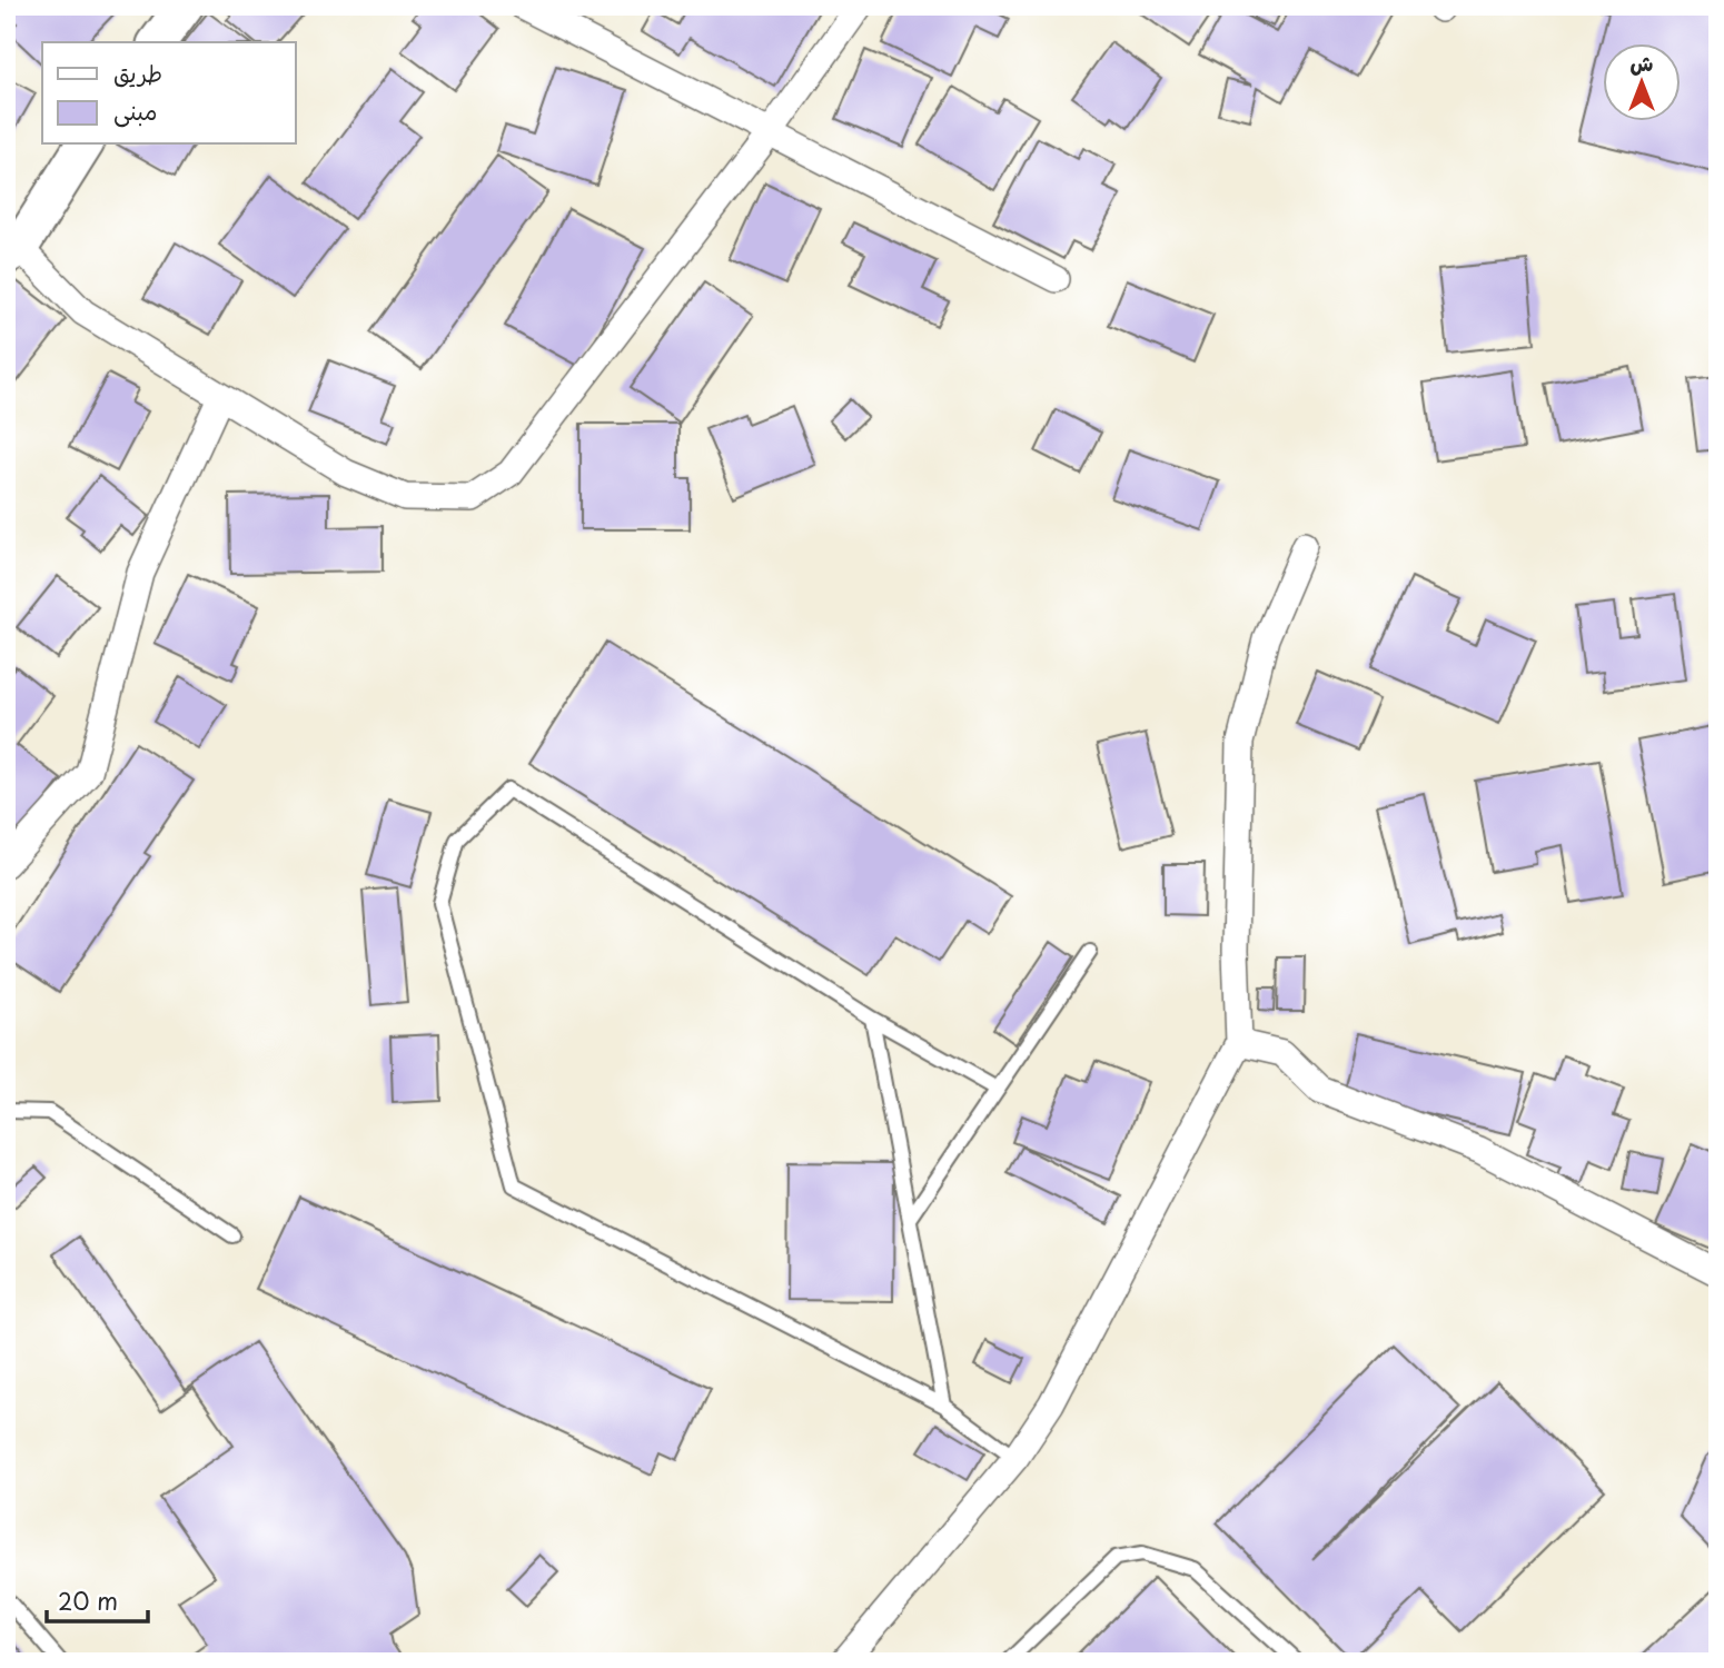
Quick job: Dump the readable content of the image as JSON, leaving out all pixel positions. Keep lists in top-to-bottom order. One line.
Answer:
{"legend":["طريق","مبنى"],"scale_bar":"20 m","north":"top"}
